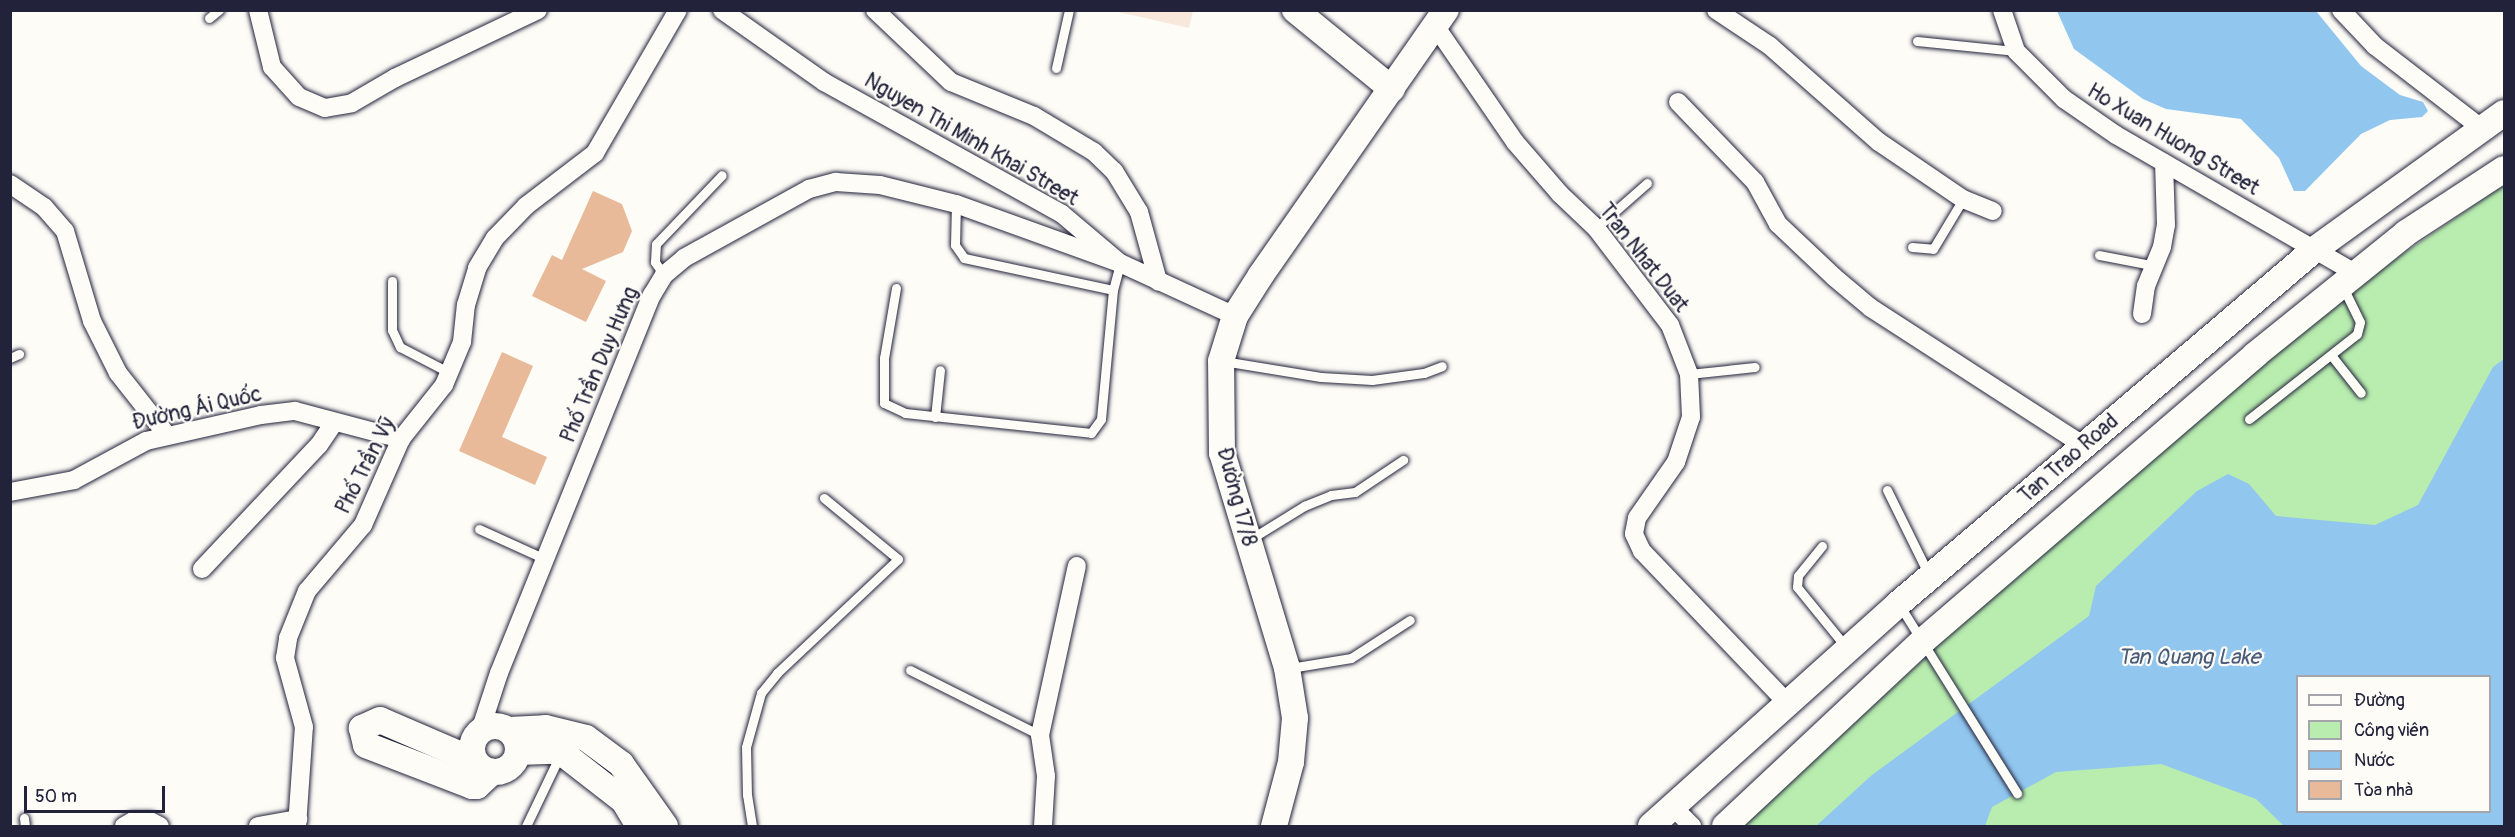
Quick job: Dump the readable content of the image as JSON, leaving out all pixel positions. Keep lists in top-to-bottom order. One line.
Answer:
{"streets":{"main road":["Tan Trao Road","Đường 17/8"],"street":["Nguyen Thi Minh Khai Street","Ho Xuan Huong Street","Tran Nhat Duat","Phố Trần Duy Hưng","Đường Ái Quốc","Phố Trần Vỹ"]},"crossings":[["Nguyen Thi Minh Khai Street","Phố Trần Duy Hưng"],["Nguyen Thi Minh Khai Street","Đường 17/8"],["Ho Xuan Huong Street","Tan Trao Road"],["Tran Nhat Duat","Tan Trao Road"],["Tran Nhat Duat","Đường 17/8"],["Đường Ái Quốc","Phố Trần Vỹ"]],"water":["Tan Quang Lake"],"legend":["Đường","Công viên","Nước","Tòa nhà"],"scale_bar":"50 m"}
